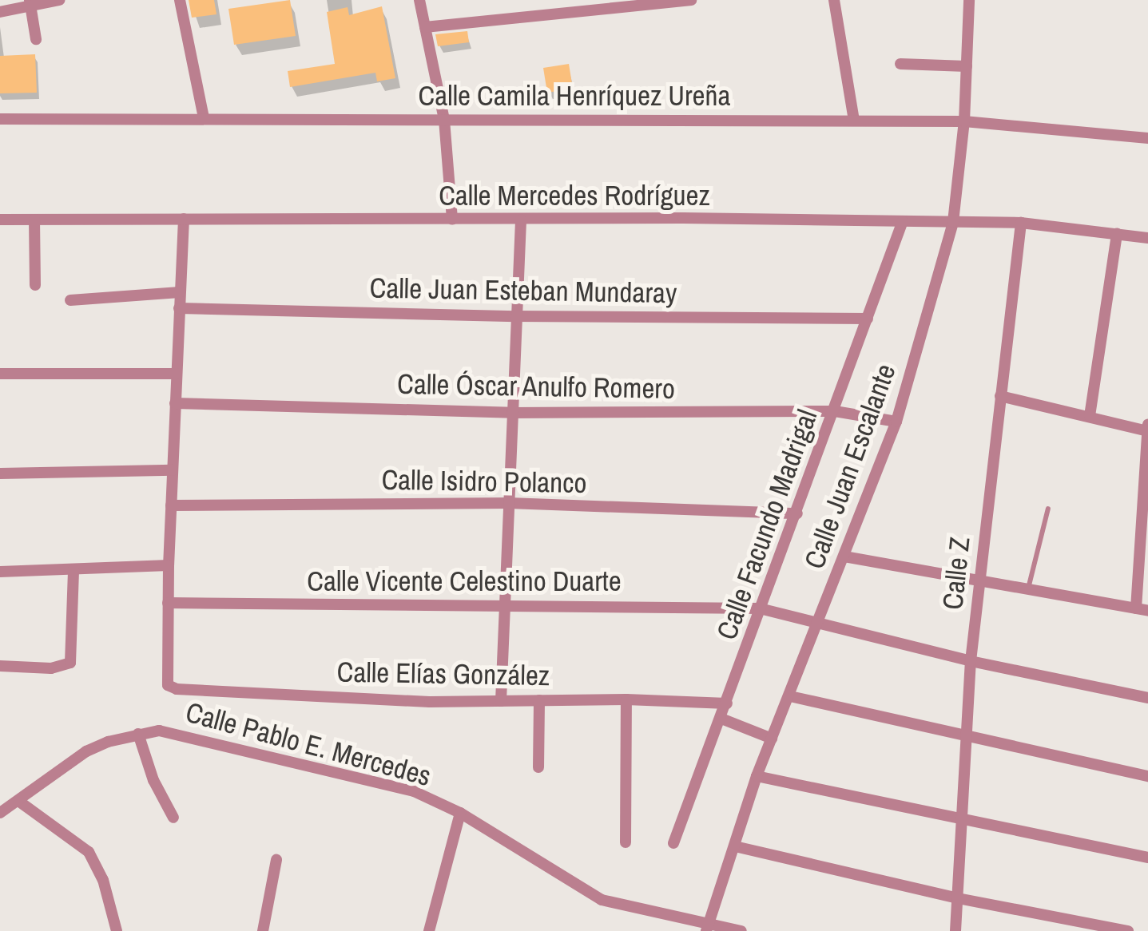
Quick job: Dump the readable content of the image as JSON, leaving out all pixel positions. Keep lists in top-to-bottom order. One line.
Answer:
{"streets":{"street":["Calle Camila Henríquez Ureña","Calle Mercedes Rodríguez","Calle Juan Esteban Mundaray","Calle Óscar Anulfo Romero","Calle Juan Escalante","Calle Isidro Polanco","Calle Facundo Madrigal","Calle Z","Calle Vicente Celestino Duarte","Calle Elías González","Calle Pablo E. Mercedes"]},"crossings":[["Calle Camila Henríquez Ureña","Calle Juan Escalante"],["Calle Mercedes Rodríguez","Calle Juan Escalante"],["Calle Mercedes Rodríguez","Calle Facundo Madrigal"],["Calle Mercedes Rodríguez","Calle Z"],["Calle Juan Esteban Mundaray","Calle Facundo Madrigal"],["Calle Óscar Anulfo Romero","Calle Juan Escalante"],["Calle Óscar Anulfo Romero","Calle Facundo Madrigal"],["Calle Juan Escalante","Calle Vicente Celestino Duarte"],["Calle Juan Escalante","Calle Pablo E. Mercedes"],["Calle Isidro Polanco","Calle Facundo Madrigal"],["Calle Facundo Madrigal","Calle Vicente Celestino Duarte"],["Calle Facundo Madrigal","Calle Elías González"],["Calle Z","Calle Vicente Celestino Duarte"],["Calle Vicente Celestino Duarte","Calle Elías González"]]}
